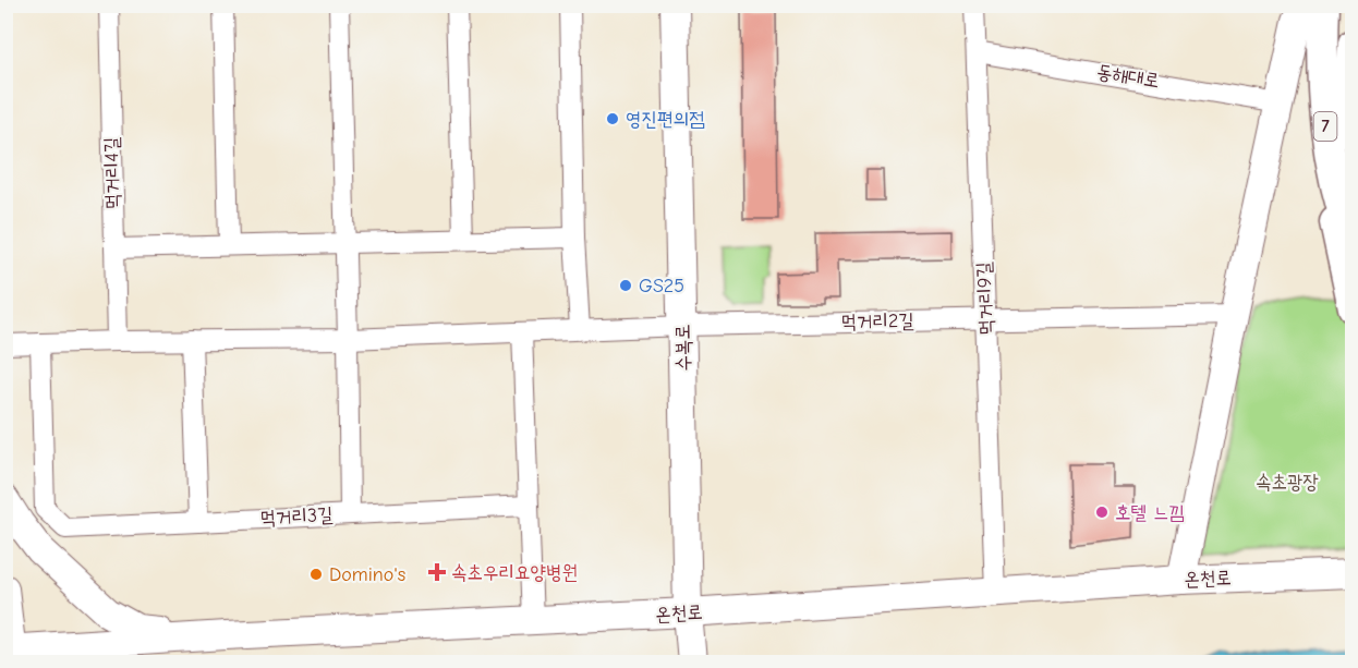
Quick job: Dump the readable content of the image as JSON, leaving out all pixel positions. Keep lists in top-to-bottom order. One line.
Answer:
{"streets":{"main road":["7"],"street":["동해대로","먹거리4길","먹거리9길","먹거리2길","수복로","먹거리3길","온천로"]},"crossings":[["동해대로","먹거리9길"],["먹거리4길","먹거리2길"],["먹거리9길","먹거리2길"],["먹거리9길","온천로"],["먹거리2길","수복로"],["먹거리2길","먹거리3길"],["수복로","온천로"]],"parks":["속초광장"],"places":{"other":["영진편의점","GS25","호텔 느낌","Domino's"],"health":["속초우리요양병원"]}}
